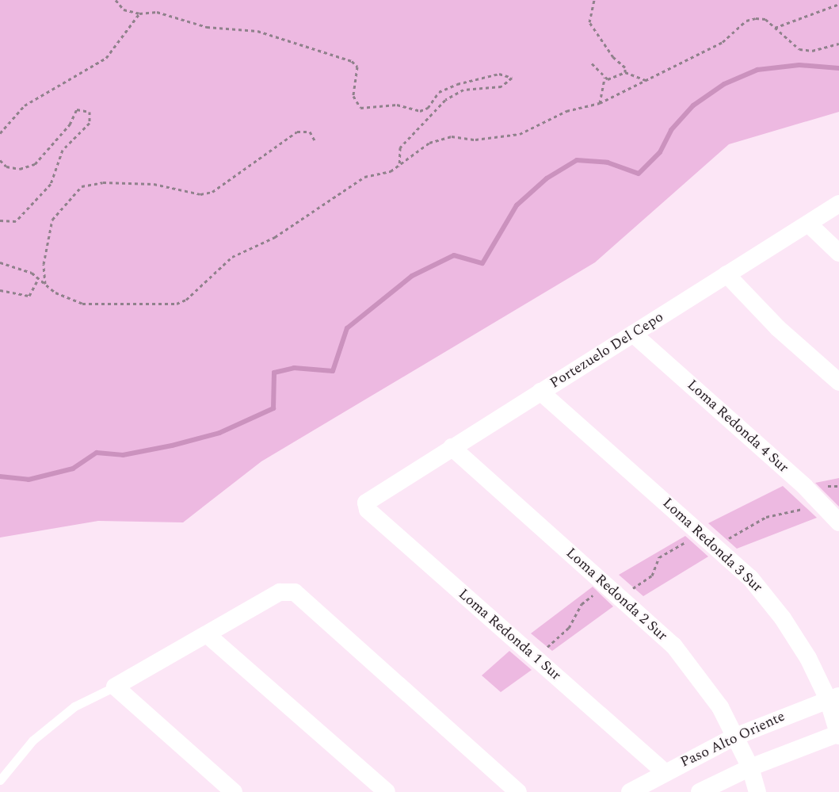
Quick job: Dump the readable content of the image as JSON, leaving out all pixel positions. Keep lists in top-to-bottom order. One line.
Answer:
{"streets":{"street":["Portezuelo Del Cepo","Loma Redonda 4 Sur","Loma Redonda 3 Sur","Loma Redonda 2 Sur","Loma Redonda 1 Sur","Paso Alto Oriente"]},"crossings":[["Portezuelo Del Cepo","Loma Redonda 4 Sur"],["Portezuelo Del Cepo","Loma Redonda 3 Sur"],["Portezuelo Del Cepo","Loma Redonda 2 Sur"],["Portezuelo Del Cepo","Loma Redonda 1 Sur"],["Loma Redonda 3 Sur","Paso Alto Oriente"],["Loma Redonda 2 Sur","Paso Alto Oriente"],["Loma Redonda 1 Sur","Paso Alto Oriente"]]}
